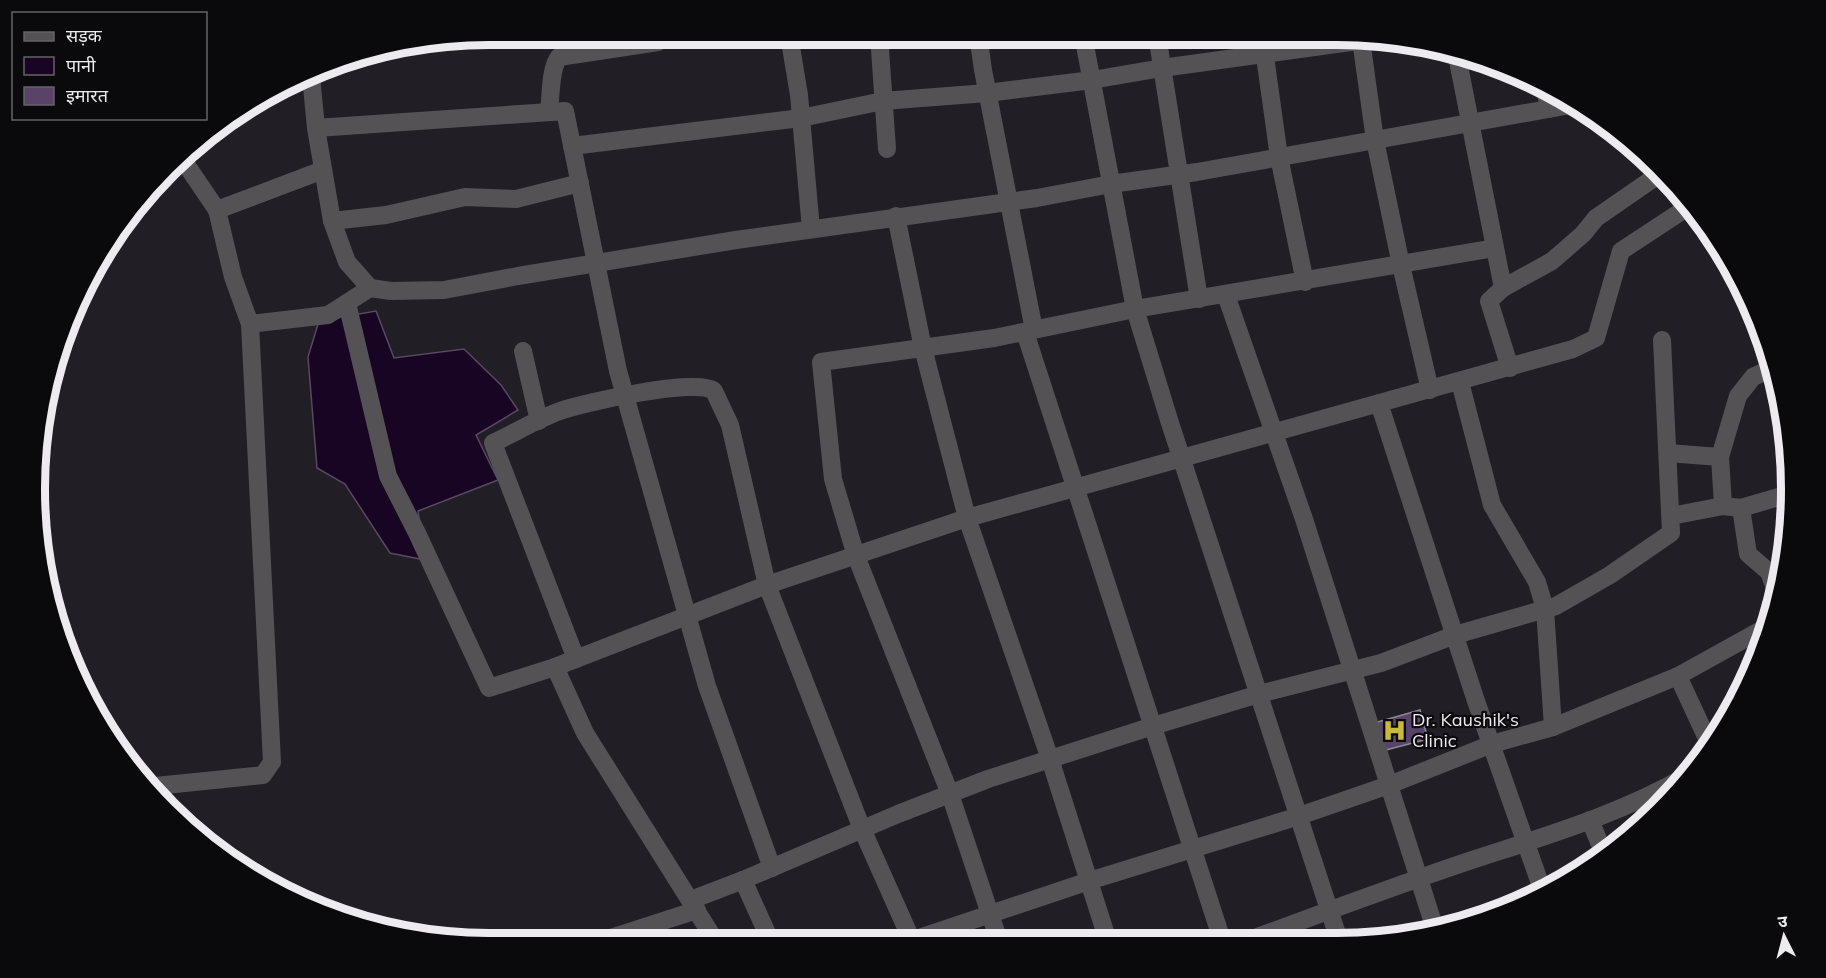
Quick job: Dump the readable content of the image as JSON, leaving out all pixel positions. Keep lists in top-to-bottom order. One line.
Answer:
{"places":{"hospital":["Dr. Kaushik's Clinic"]},"legend":["सड़क","पानी","इमारत"],"north":"top"}
